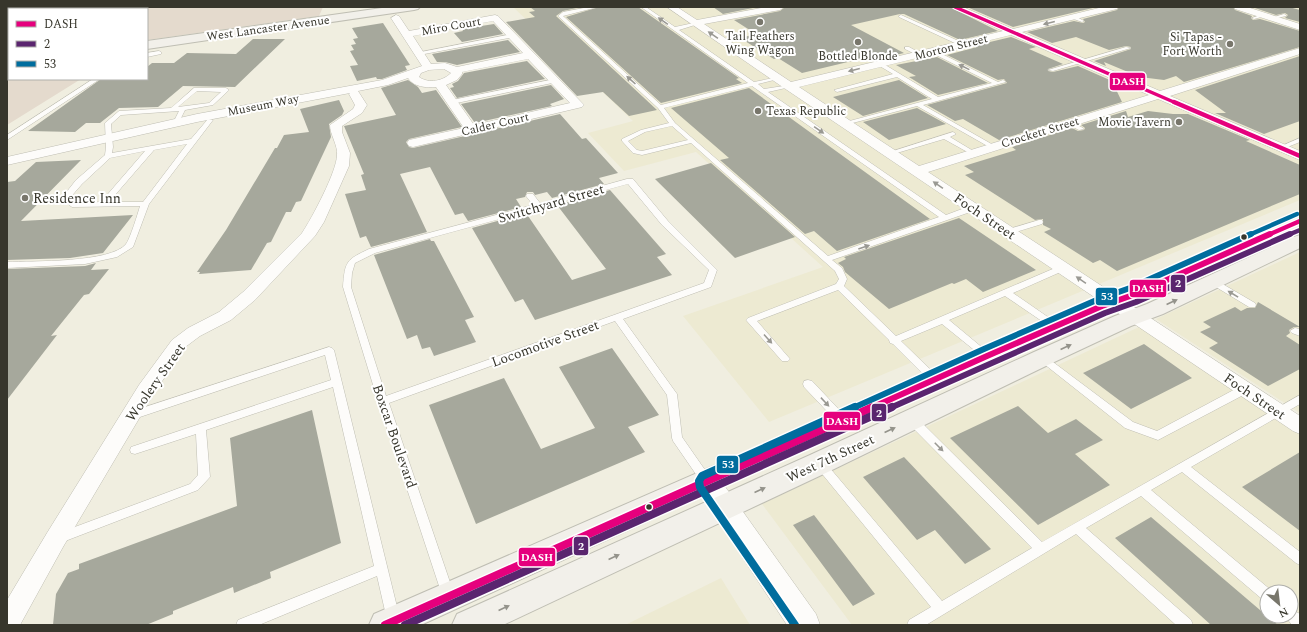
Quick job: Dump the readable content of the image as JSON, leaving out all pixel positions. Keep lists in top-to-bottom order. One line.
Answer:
{"streets":{"main road":["West Lancaster Avenue","West 7th Street"],"street":["Miro Court","Morton Street","Museum Way","Calder Court","Crockett Street","Foch Street","Woolery Street"],"lane":["Switchyard Street","Locomotive Street","Boxcar Boulevard"]},"crossings":[["Morton Street","Foch Street"],["Museum Way","Woolery Street"],["Crockett Street","Foch Street"],["Switchyard Street","Locomotive Street"],["Switchyard Street","Boxcar Boulevard"],["Foch Street","West 7th Street"],["Locomotive Street","Boxcar Boulevard"],["Boxcar Boulevard","West 7th Street"]],"one_way":["Morton Street"],"places":["Tail Feathers Wing Wagon","Bottled Blonde","Si Tapas - Fort Worth","Texas Republic","Movie Tavern","Residence Inn"],"lines":["transit line DASH","transit line 53","transit line 2"],"legend":["DASH","2","53"],"north":"bottom right"}
